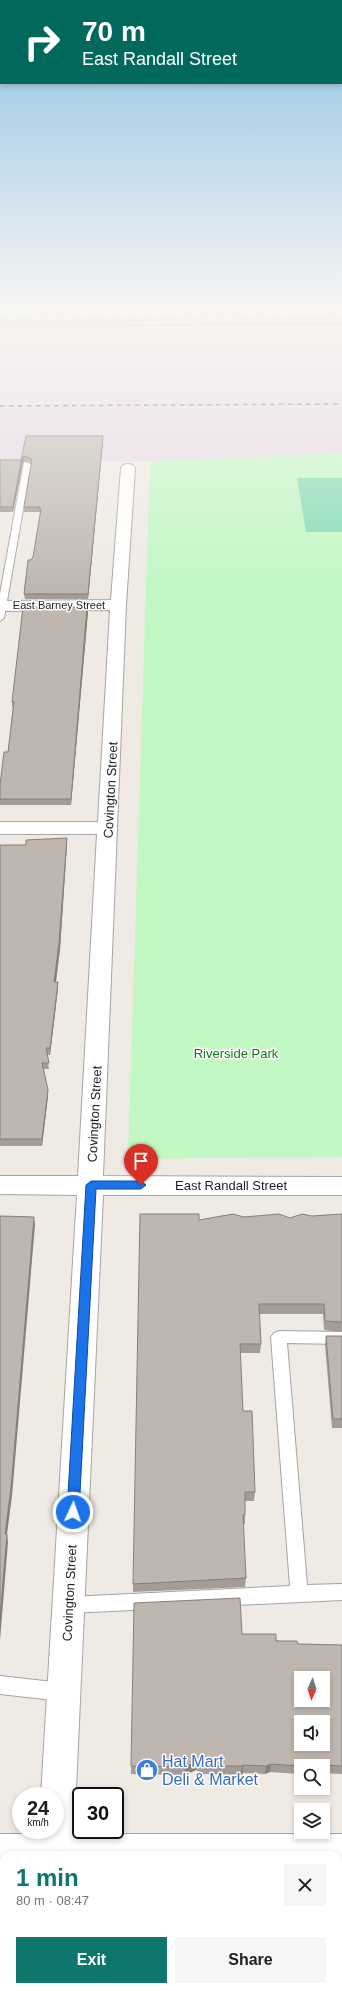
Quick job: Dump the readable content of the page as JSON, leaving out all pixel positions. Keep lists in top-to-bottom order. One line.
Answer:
{"streets":{"street":["East Barney Street","Covington Street","East Randall Street"]},"crossings":[["East Barney Street","Covington Street"],["Covington Street","East Randall Street"]],"parks":["Riverside Park"],"places":{"shop":["Hat Mart Deli & Market"]},"north":"bottom","page":{"turn":["70 m","East Randall Street"],"speed":"24 km/h","limit":"30","heading":["1 min","80 m · 08:47"],"buttons":["Exit","Share"]}}
